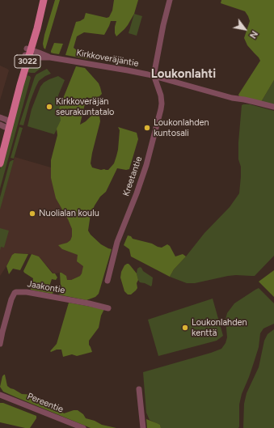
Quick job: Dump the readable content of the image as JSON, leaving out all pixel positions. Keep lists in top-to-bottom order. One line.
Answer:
{"streets":{"main road":["3022"],"street":["Kirkkoveräjäntie","Kreetantie","Jaakontie","Pereentie"]},"crossings":[["Kirkkoveräjäntie","3022"],["Kirkkoveräjäntie","Kreetantie"]],"districts":["Loukonlahti"],"places":["Kirkkoveräjän seurakuntatalo","Loukonlahden kuntosali","Nuolialan koulu","Loukonlahden kenttä"],"north":"bottom right"}
